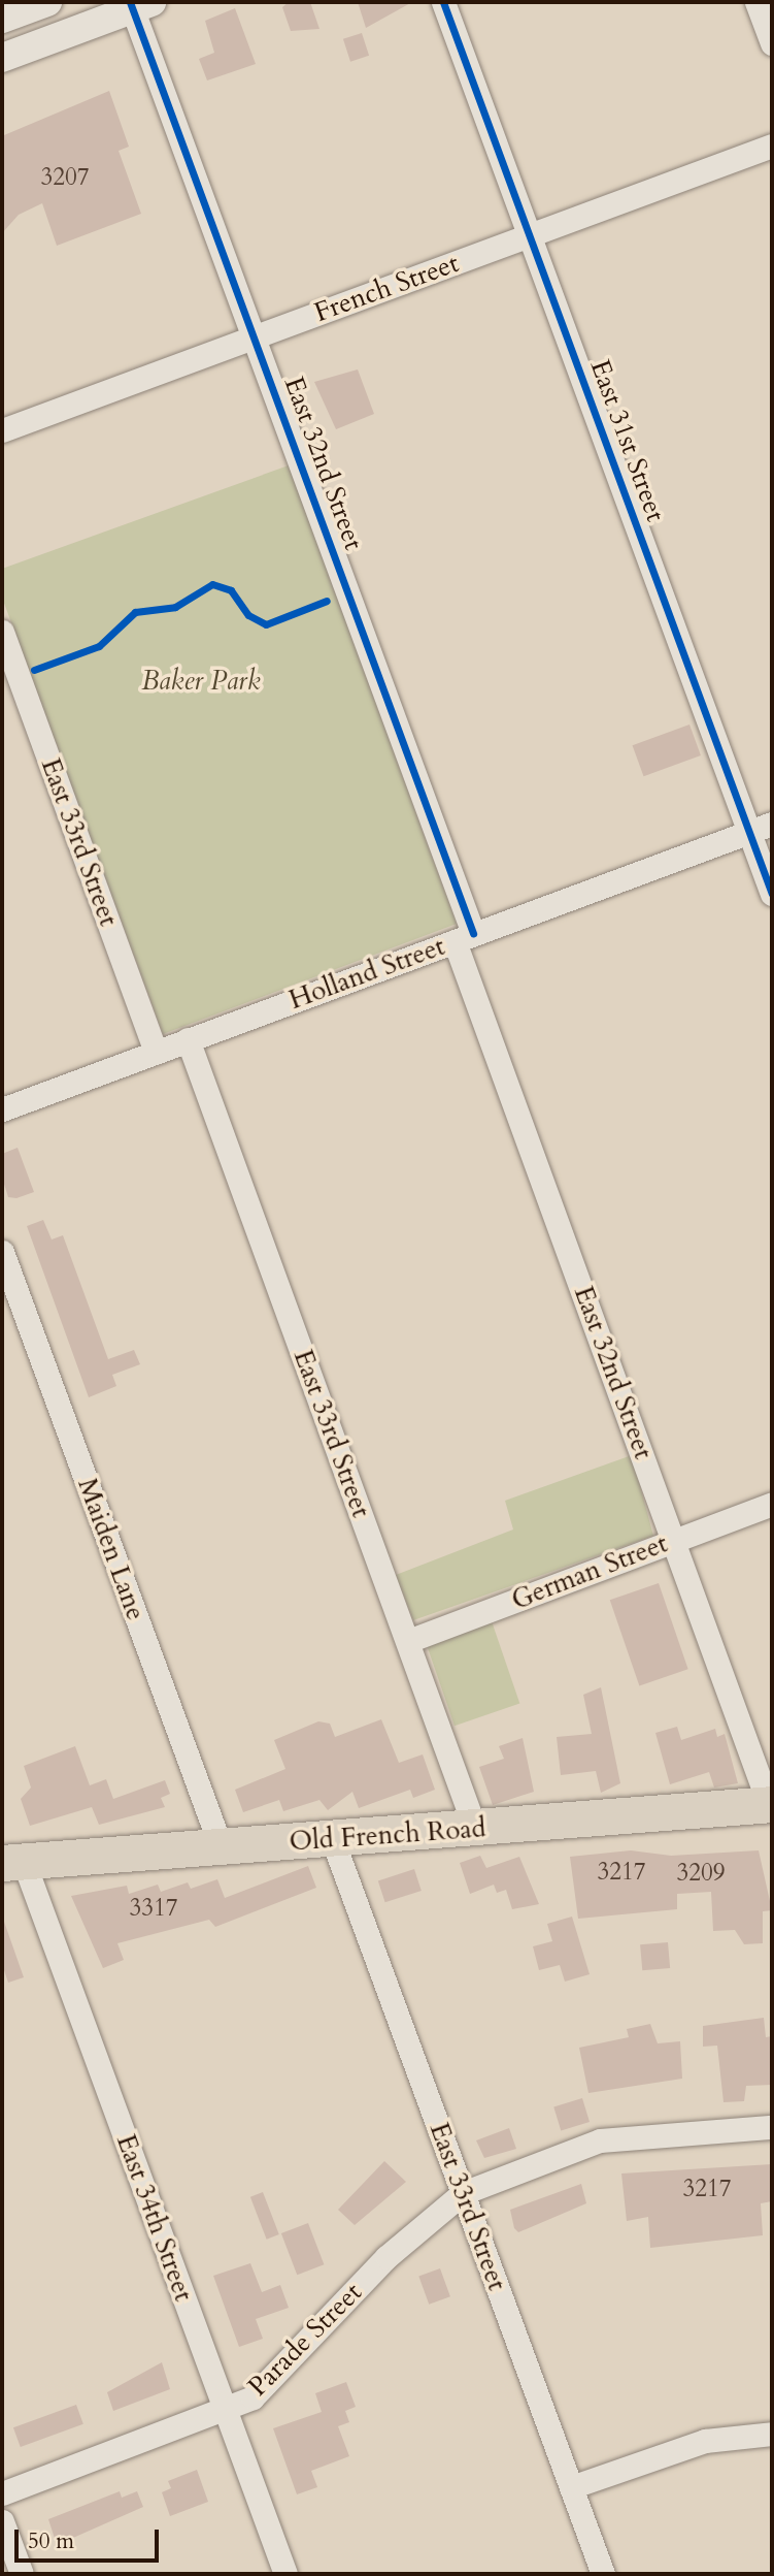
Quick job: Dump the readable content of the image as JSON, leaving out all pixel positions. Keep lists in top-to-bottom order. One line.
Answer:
{"streets":{"main road":["Old French Road"],"street":["French Street","East 31st Street","East 32nd Street","East 33rd Street","Holland Street","Maiden Lane","German Street","East 34th Street","Parade Street"]},"crossings":[["French Street","East 31st Street"],["French Street","East 32nd Street"],["East 31st Street","Holland Street"],["East 32nd Street","Holland Street"],["East 32nd Street","German Street"],["East 32nd Street","Old French Road"],["East 33rd Street","Holland Street"],["East 33rd Street","German Street"],["East 33rd Street","Old French Road"],["East 33rd Street","Parade Street"],["Maiden Lane","Old French Road"],["Old French Road","East 34th Street"],["East 34th Street","Parade Street"]],"parks":["Baker Park"],"house_numbers":["3207","3217","3209","3317","3217"],"scale_bar":"50 m"}
